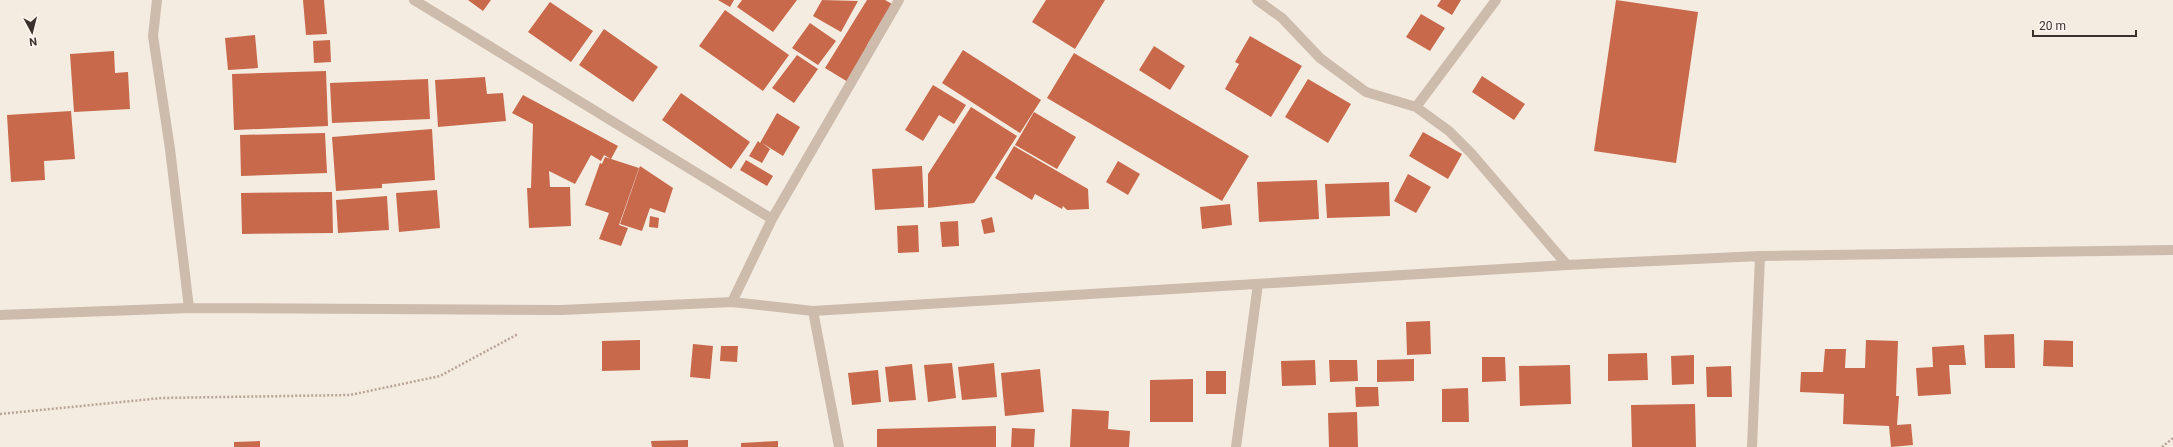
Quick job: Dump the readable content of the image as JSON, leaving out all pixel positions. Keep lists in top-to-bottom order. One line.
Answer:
{"scale_bar":"20 m","north":"bottom"}
